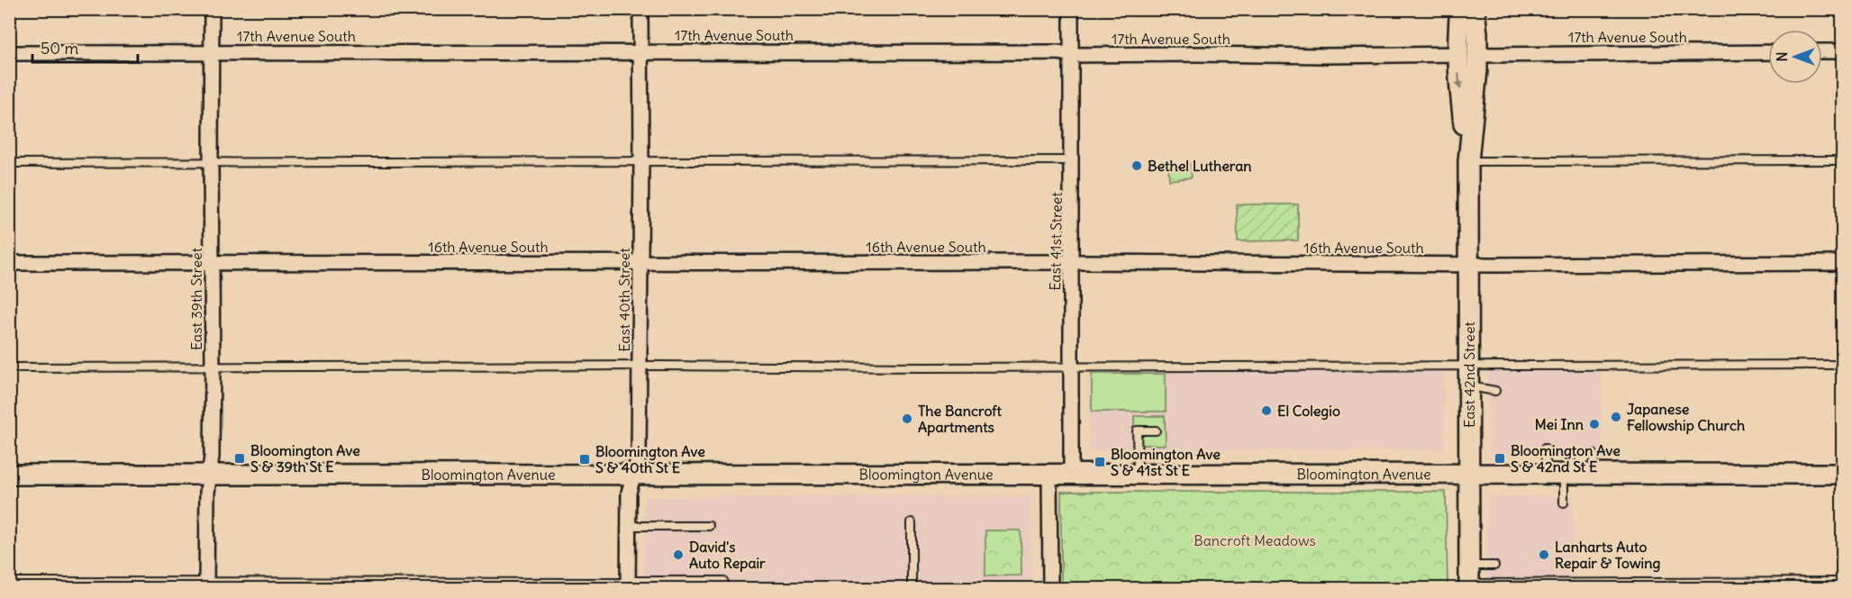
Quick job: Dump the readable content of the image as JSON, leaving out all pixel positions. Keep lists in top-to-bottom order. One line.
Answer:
{"streets":{"street":["17th Avenue South","East 41st Street","16th Avenue South","East 39th Street","East 40th Street","East 42nd Street","Bloomington Avenue"]},"crossings":[["17th Avenue South","East 41st Street"],["17th Avenue South","East 39th Street"],["17th Avenue South","East 40th Street"],["17th Avenue South","East 42nd Street"],["East 41st Street","16th Avenue South"],["East 41st Street","Bloomington Avenue"],["16th Avenue South","East 39th Street"],["16th Avenue South","East 40th Street"],["16th Avenue South","East 42nd Street"],["East 39th Street","Bloomington Avenue"],["East 40th Street","Bloomington Avenue"],["East 42nd Street","Bloomington Avenue"]],"parks":["Bancroft Meadows"],"places":{"other":["Bethel Lutheran","El Colegio","Japanese Fellowship Church","The Bancroft Apartments","Mei Inn","David's Auto Repair","Lanharts Auto Repair & Towing"],"transit":["Bloomington Ave S & 39th St E","Bloomington Ave S & 42nd St E","Bloomington Ave S & 40th St E","Bloomington Ave S & 41st St E"]},"scale_bar":"50 m","north":"left"}
